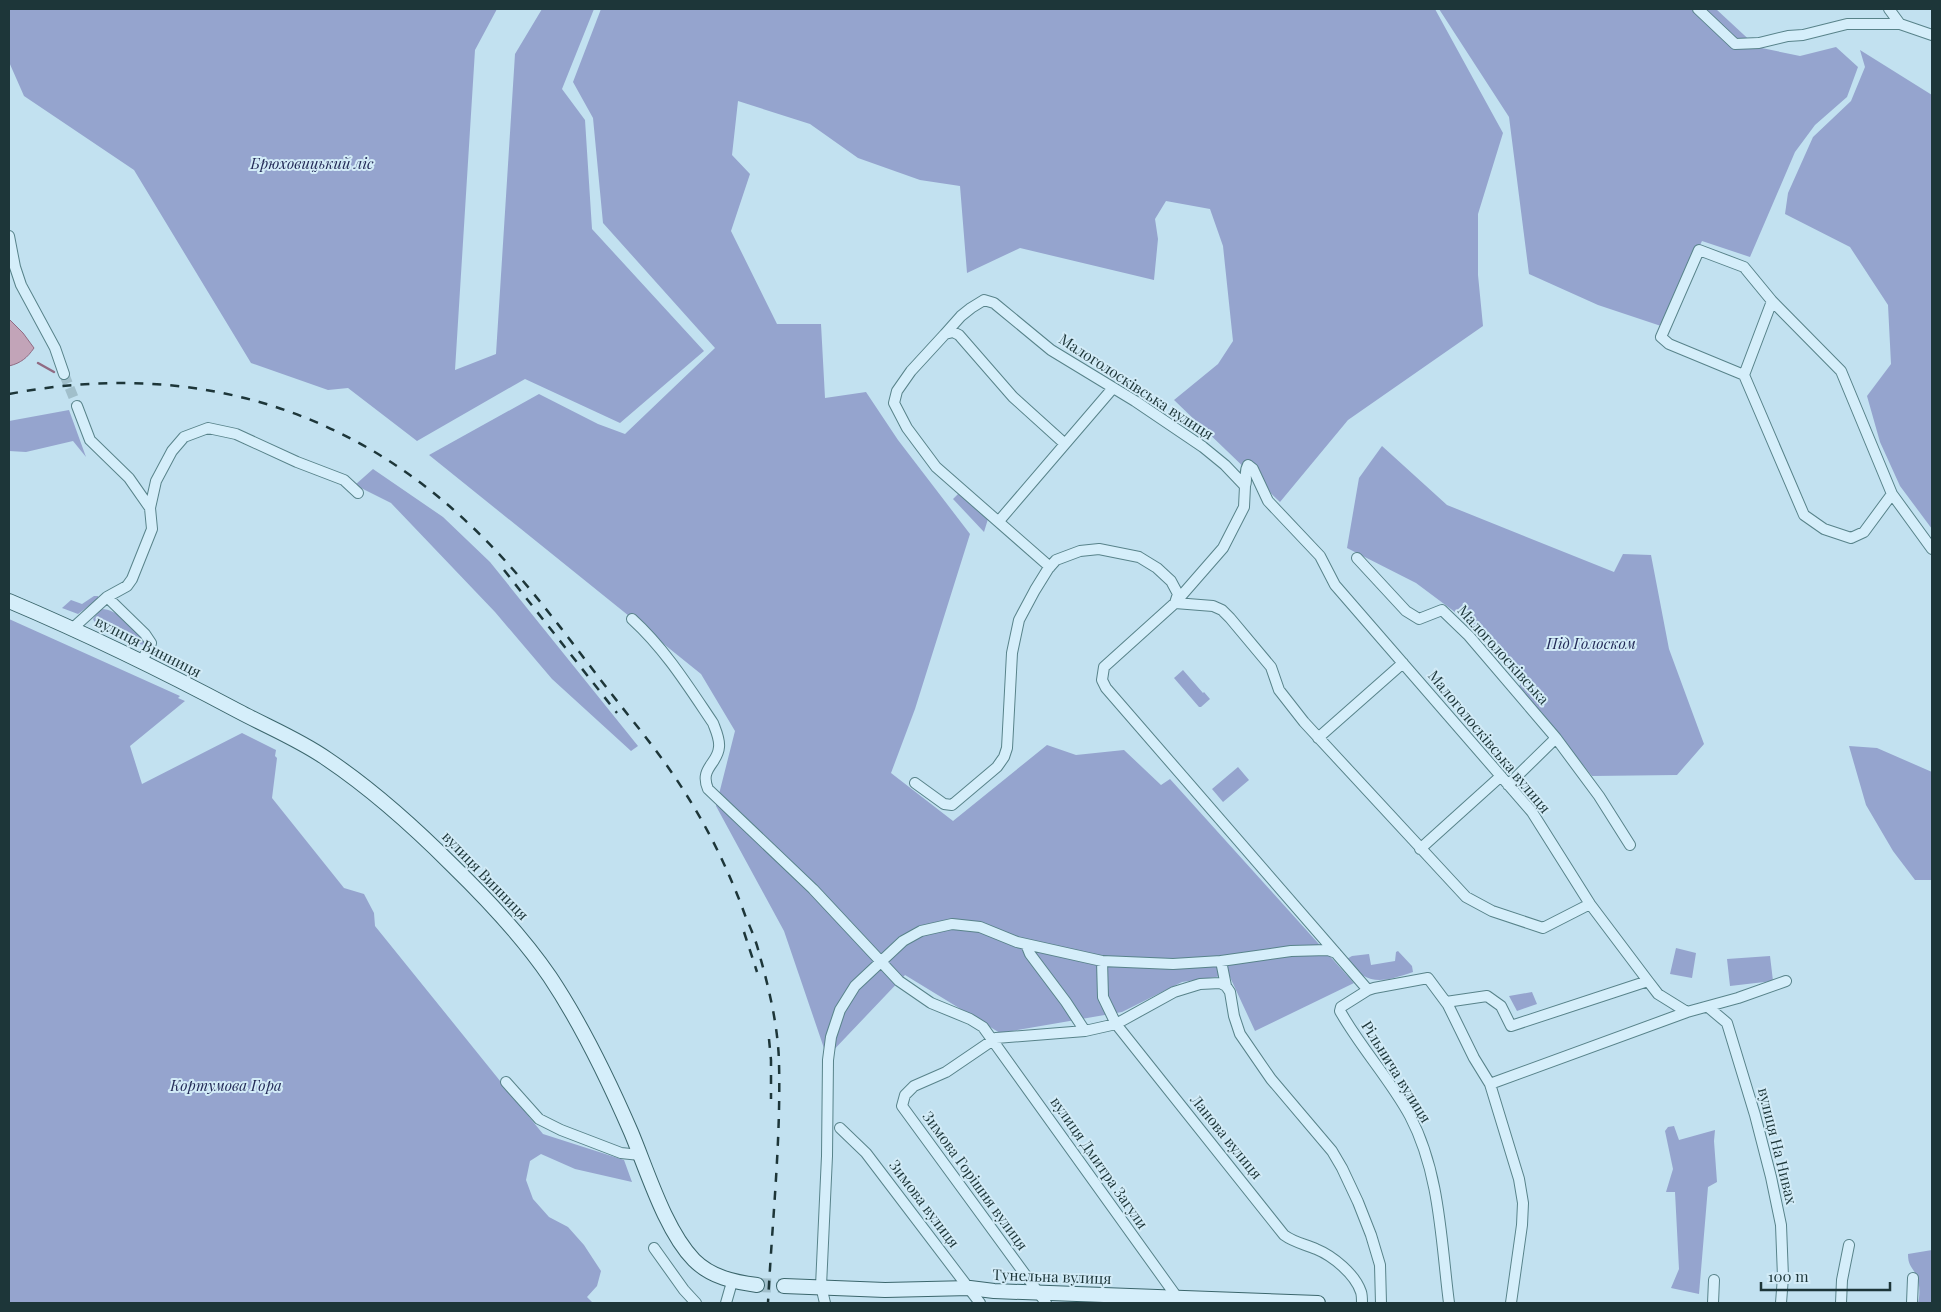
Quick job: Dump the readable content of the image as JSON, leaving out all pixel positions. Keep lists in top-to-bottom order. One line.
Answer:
{"streets":{"main road":["вулиця Винниця","Тунельна вулиця"],"street":["Малоголосківська вулиця","Малоголосківська","Рільнича вулиця","Ланова вулиця","вулиця На Нивах","вулиця Дмитра Загули","Зимова Горішня вулиця","Зимова вулиця"]},"crossings":[["вулиця Дмитра Загули","Зимова Горішня вулиця"],["вулиця Дмитра Загули","Тунельна вулиця"],["Зимова Горішня вулиця","Тунельна вулиця"],["Зимова вулиця","Тунельна вулиця"]],"parks":["Брюховицький ліс","Під Голоском","Кортумова Гора"],"scale_bar":"100 m"}
